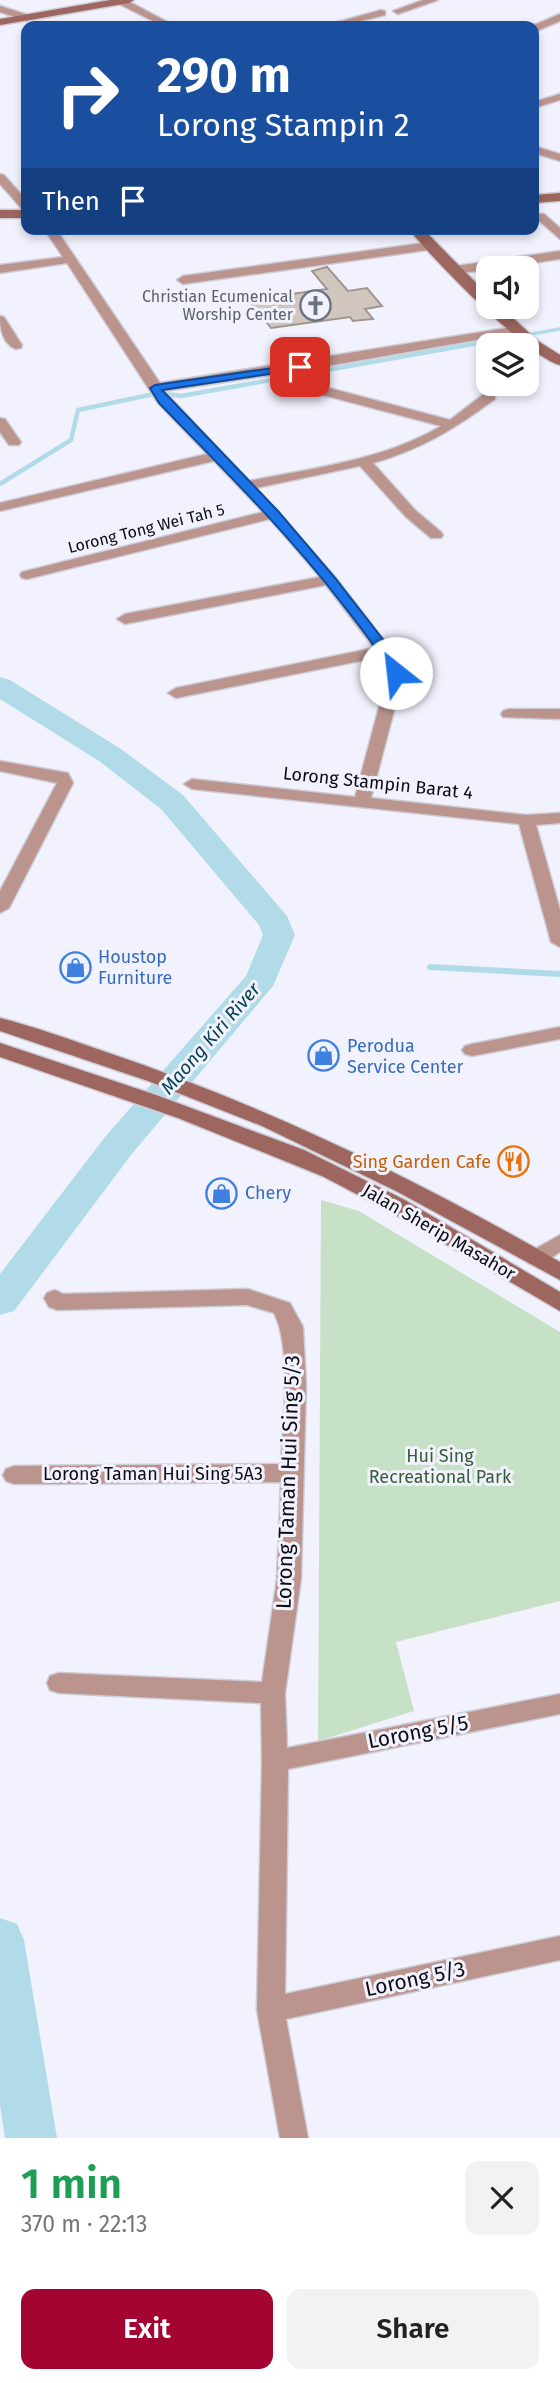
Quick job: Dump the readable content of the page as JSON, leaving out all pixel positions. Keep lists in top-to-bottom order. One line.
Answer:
{"streets":{"main road":["Jalan Sherip Masahor"],"street":["Lorong Tong Wei Tah 5","Lorong Stampin Barat 4","Lorong Taman Hui Sing 5A3","Lorong Taman Hui Sing 5/3","Lorong 5/5","Lorong 5/3"]},"crossings":[["Lorong Taman Hui Sing 5A3","Lorong Taman Hui Sing 5/3"],["Lorong Taman Hui Sing 5/3","Lorong 5/5"],["Lorong Taman Hui Sing 5/3","Lorong 5/3"]],"water":["Maong Kiri River"],"parks":["Hui Sing Recreational Park"],"places":{"church":["Christian Ecumenical Worship Center"],"shop":["Houstop Furniture","Perodua Service Center","Chery"],"restaurant":["Sing Garden Cafe"]},"page":{"turn":["290 m","Lorong Stampin 2"],"then":"Then","heading":["1 min","370 m · 22:13"],"buttons":["Exit","Share"]}}
